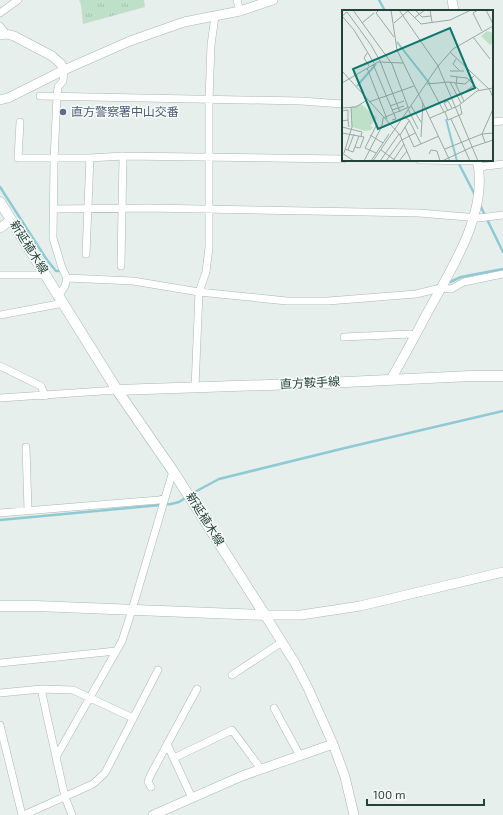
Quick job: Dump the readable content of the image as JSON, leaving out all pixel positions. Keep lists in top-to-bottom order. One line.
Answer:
{"streets":{"main road":["新延植木線","直方鞍手線"]},"crossings":[["新延植木線","直方鞍手線"]],"places":["直方警察署中山交番"],"scale_bar":"100 m"}
